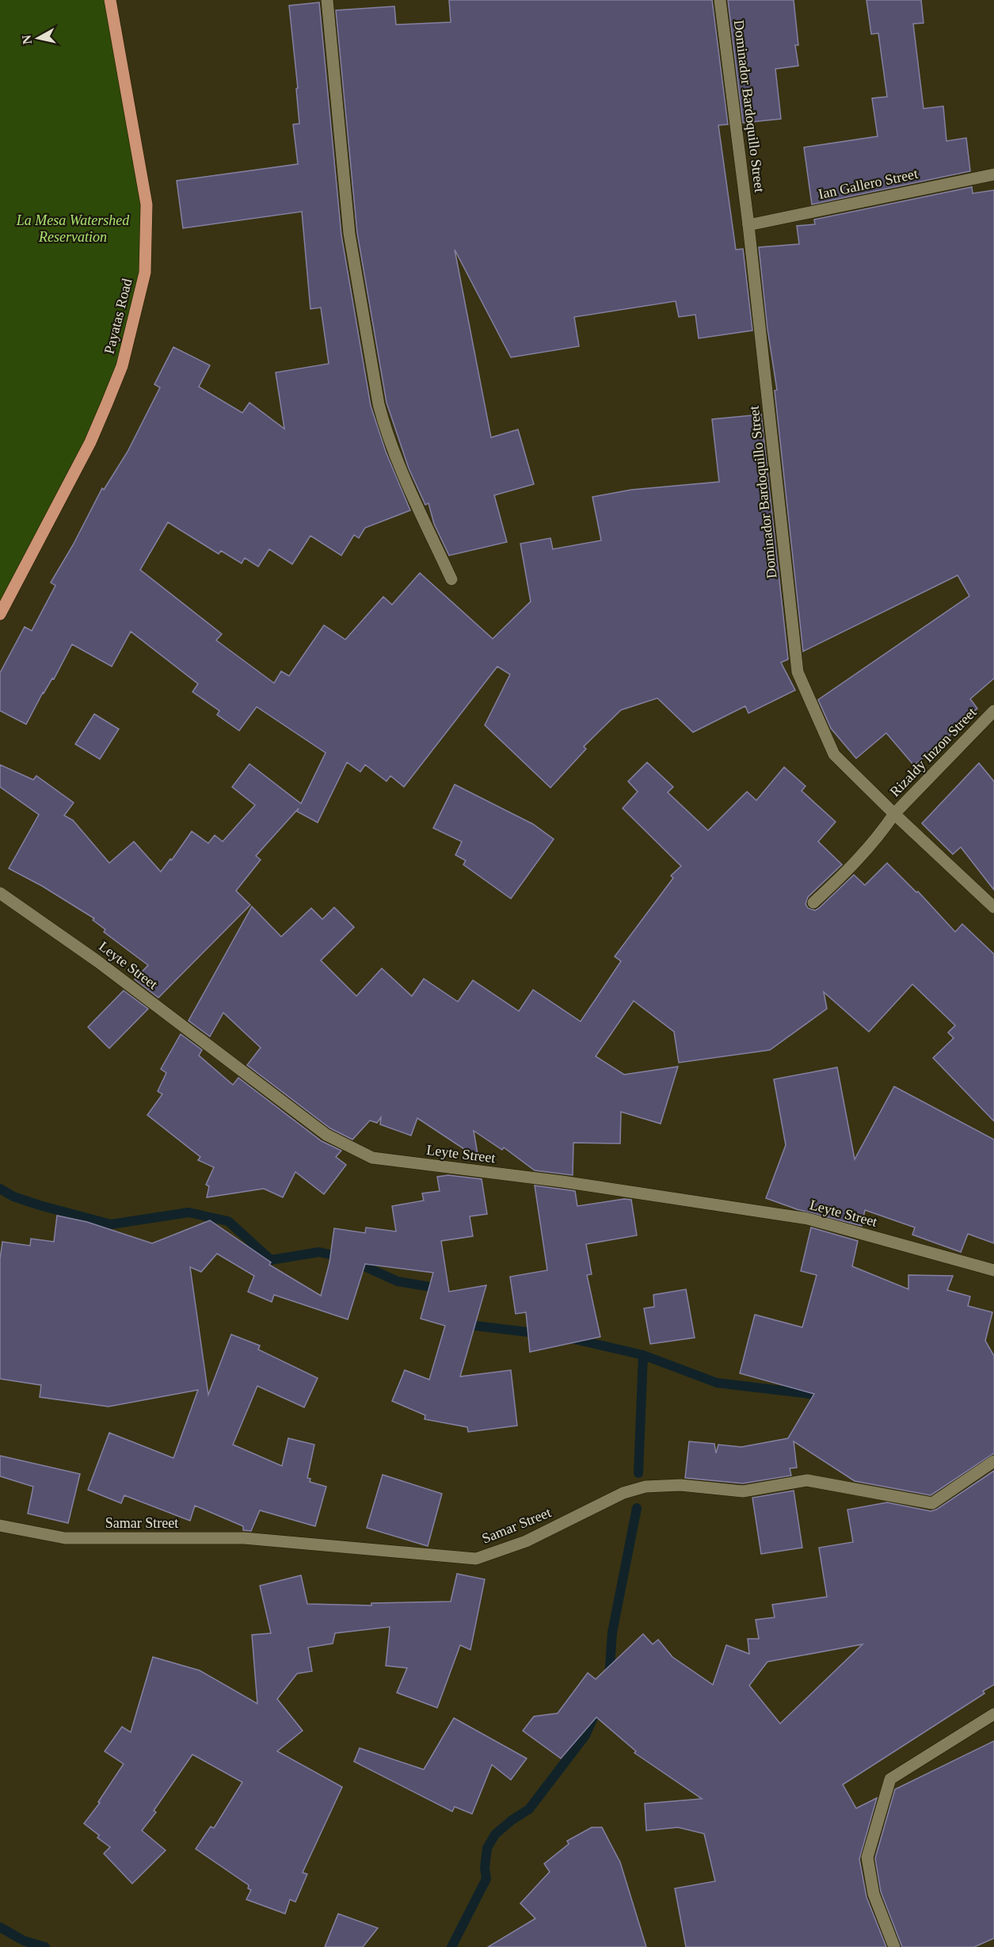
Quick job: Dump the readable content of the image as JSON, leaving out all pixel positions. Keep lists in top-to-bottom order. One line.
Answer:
{"streets":{"main road":["Payatas Road"],"street":["Dominador Bardoquillo Street","Ian Gallero Street","Rizaldy Inzon Street","Leyte Street","Samar Street"]},"crossings":[["Dominador Bardoquillo Street","Ian Gallero Street"],["Dominador Bardoquillo Street","Rizaldy Inzon Street"]],"parks":["La Mesa Watershed Reservation"],"north":"left"}
